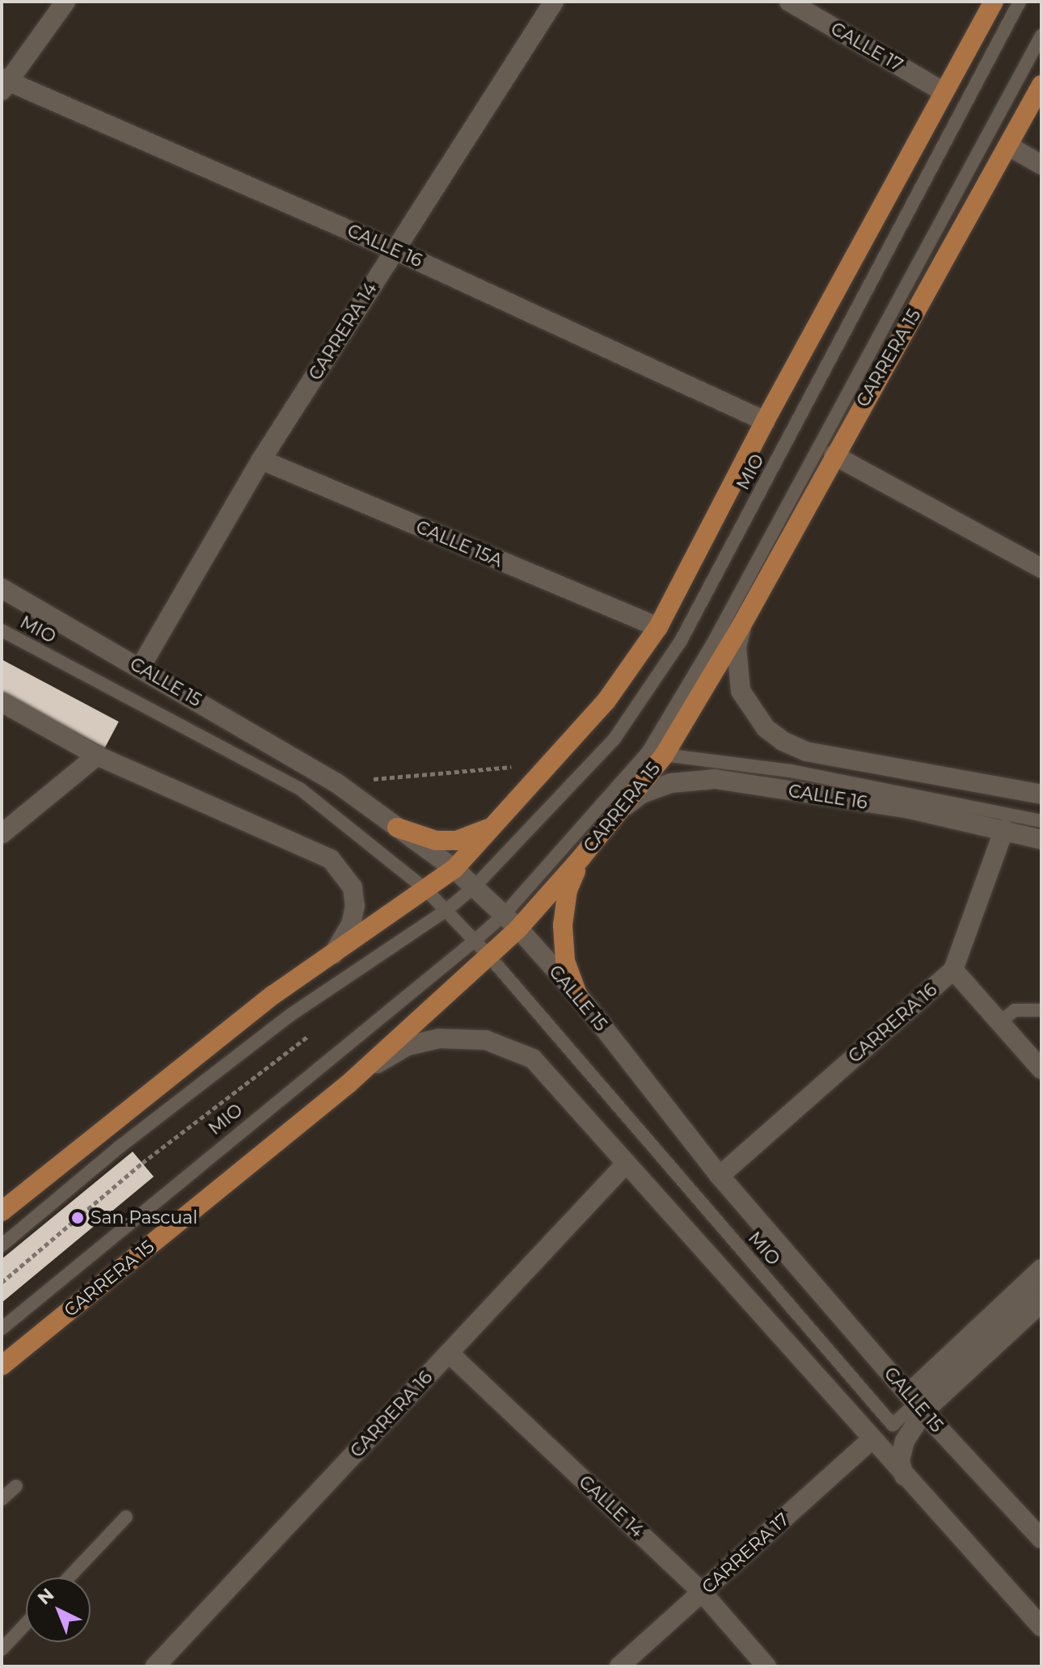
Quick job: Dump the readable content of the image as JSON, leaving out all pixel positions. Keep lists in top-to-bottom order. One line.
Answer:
{"streets":{"main road":["CARRERA 15"],"street":["CALLE 17","CALLE 16","CARRERA 14","CALLE 15A","CALLE 15","CARRERA 16","CALLE 14","CARRERA 17"],"lane":["MIO"]},"crossings":[["CALLE 16","CARRERA 14"],["CALLE 16","CARRERA 15"],["CALLE 16","CARRERA 16"],["CARRERA 14","CALLE 15A"],["CARRERA 14","CALLE 15"],["CARRERA 15","MIO"],["CARRERA 15","CALLE 15"],["MIO","CALLE 15"],["CALLE 15","CARRERA 16"],["CARRERA 16","CALLE 14"],["CALLE 14","CARRERA 17"]],"places":["San Pascual"],"north":"top left"}
